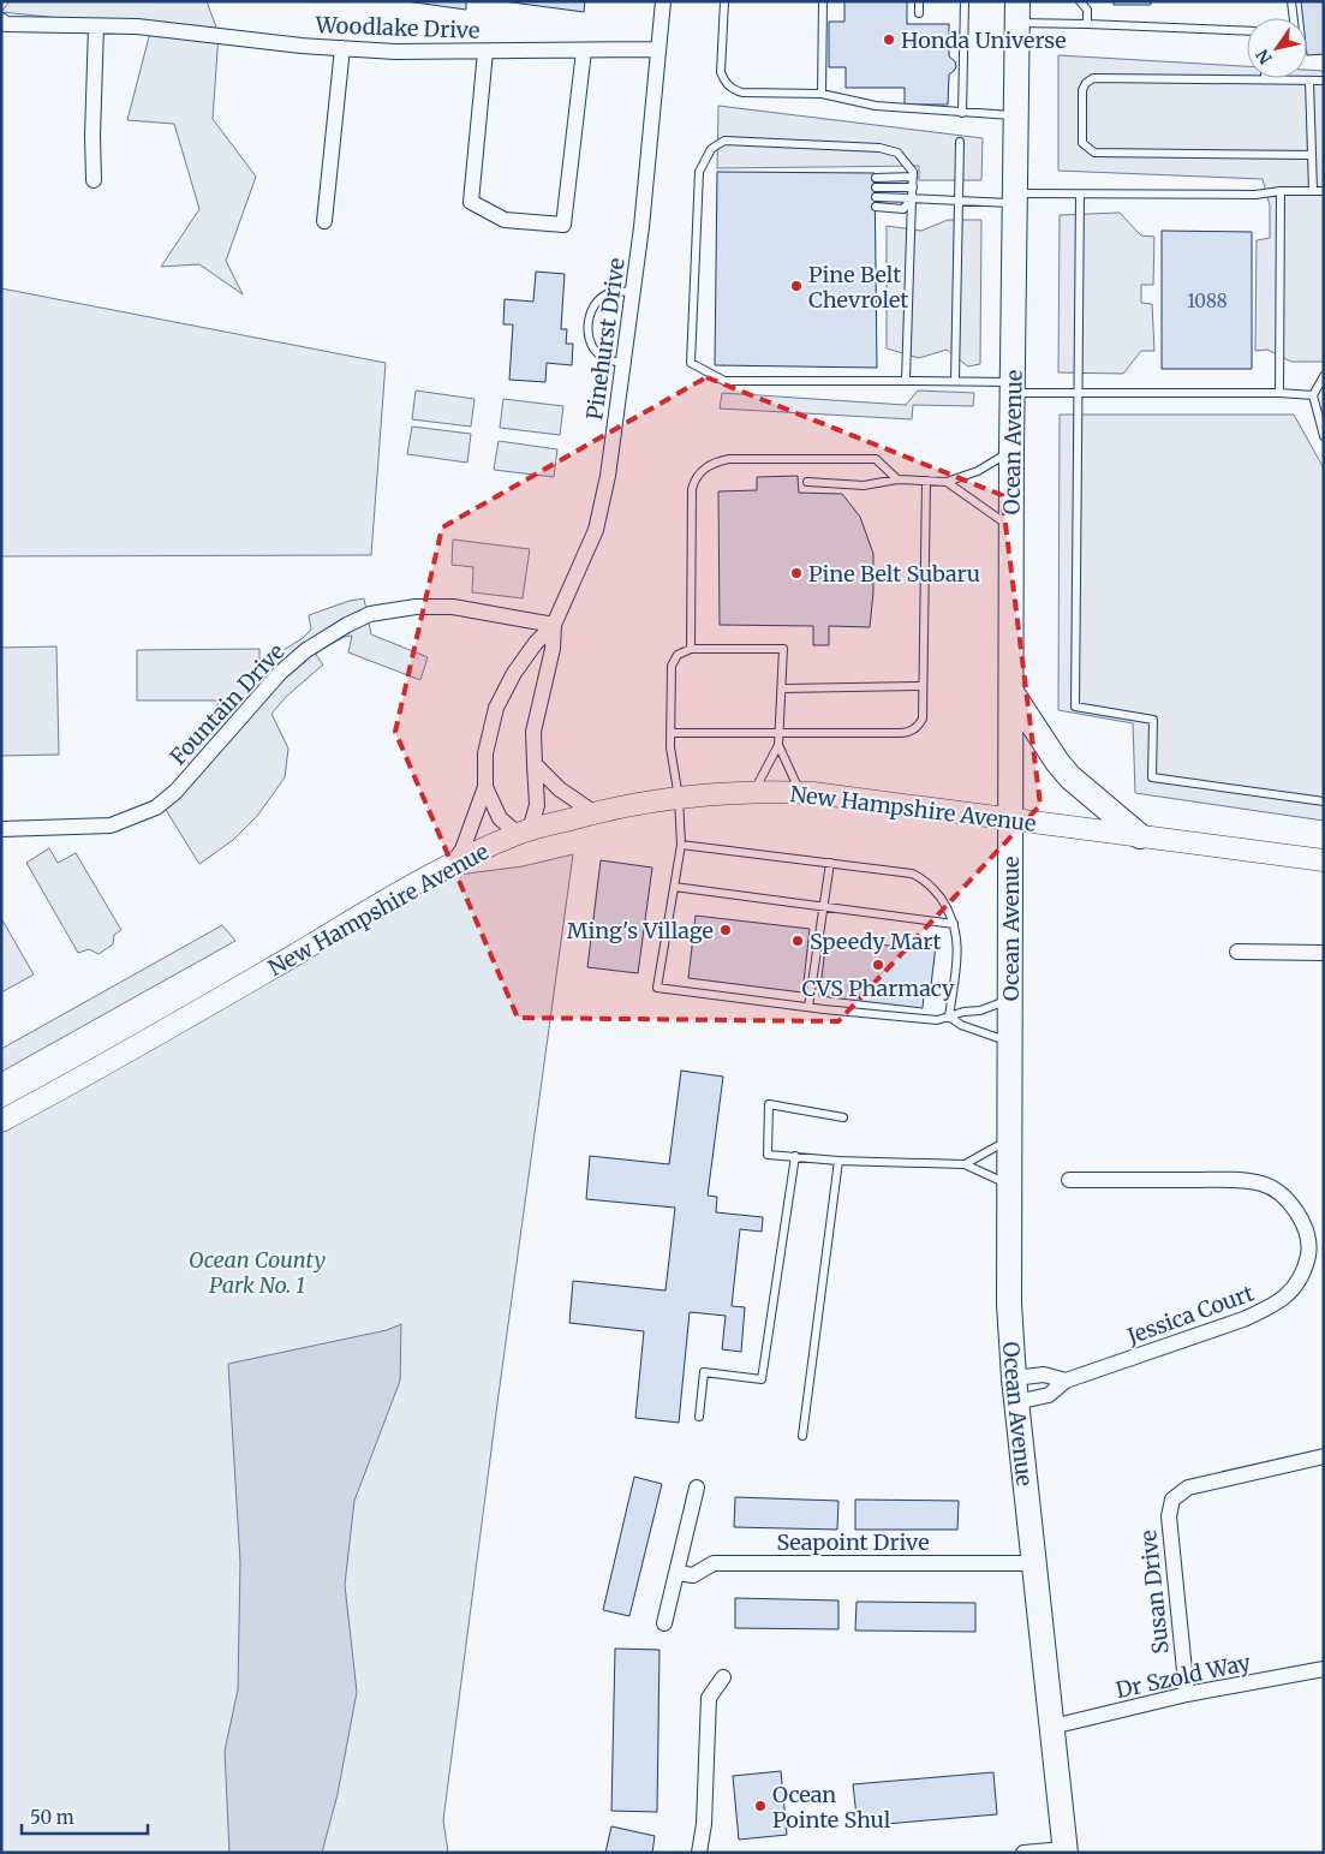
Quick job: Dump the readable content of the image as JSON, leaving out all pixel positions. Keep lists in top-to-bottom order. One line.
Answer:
{"streets":{"main road":["Ocean Avenue","New Hampshire Avenue"],"street":["Woodlake Drive","Pinehurst Drive","Fountain Drive","Jessica Court","Seapoint Drive","Susan Drive","Dr Szold Way"]},"crossings":[["Woodlake Drive","Pinehurst Drive"],["Pinehurst Drive","Fountain Drive"],["Pinehurst Drive","New Hampshire Avenue"],["Ocean Avenue","New Hampshire Avenue"],["Ocean Avenue","Jessica Court"],["Ocean Avenue","Seapoint Drive"],["Ocean Avenue","Dr Szold Way"],["Susan Drive","Dr Szold Way"]],"parks":["Ocean County Park No. 1"],"places":["Honda Universe","Pine Belt Chevrolet","Pine Belt Subaru","Ming's Village","Speedy Mart","CVS Pharmacy","Ocean Pointe Shul"],"house_numbers":["1088"],"scale_bar":"50 m","north":"bottom left"}
